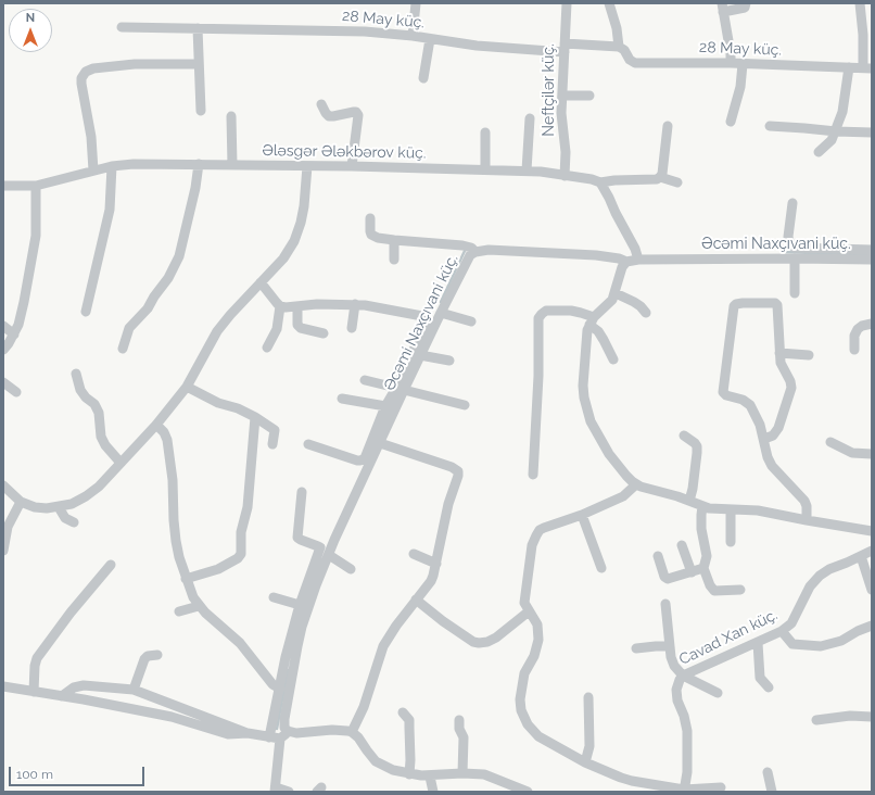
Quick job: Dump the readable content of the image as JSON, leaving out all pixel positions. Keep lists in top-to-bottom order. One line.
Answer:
{"streets":{"street":["28 May küç.","Neftçilər küç.","Ələsgər Ələkbərov küç.","Əcəmi Naxçıvani küç.","Cavad Xan küç."]},"crossings":[["28 May küç.","Neftçilər küç."],["Neftçilər küç.","Ələsgər Ələkbərov küç."]],"scale_bar":"100 m","north":"top"}
